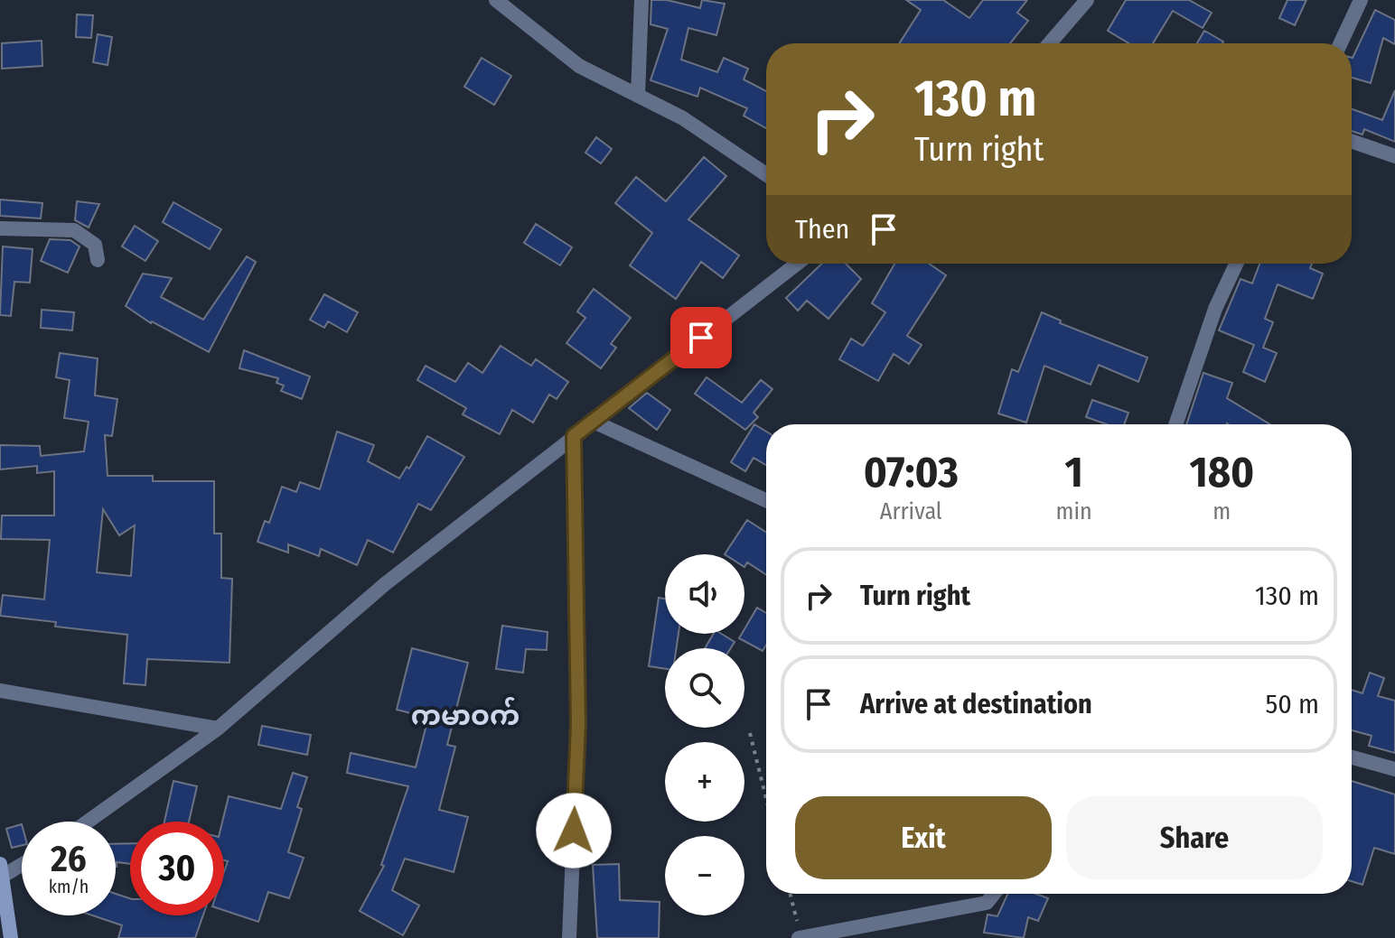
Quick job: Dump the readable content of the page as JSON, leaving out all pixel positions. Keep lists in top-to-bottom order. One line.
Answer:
{"districts":["ကမာဝက်"],"page":{"turn":["130 m","Turn right"],"then":"Then","eta":["07:03","Arrival","1","min","180","m"],"list":[{"name":"Turn right","value":"130 m"},{"name":"Arrive at destination","value":"50 m"}],"map_buttons":["+","−"],"buttons":["Exit","Share"],"speed":"26 km/h","limit":"30"}}
